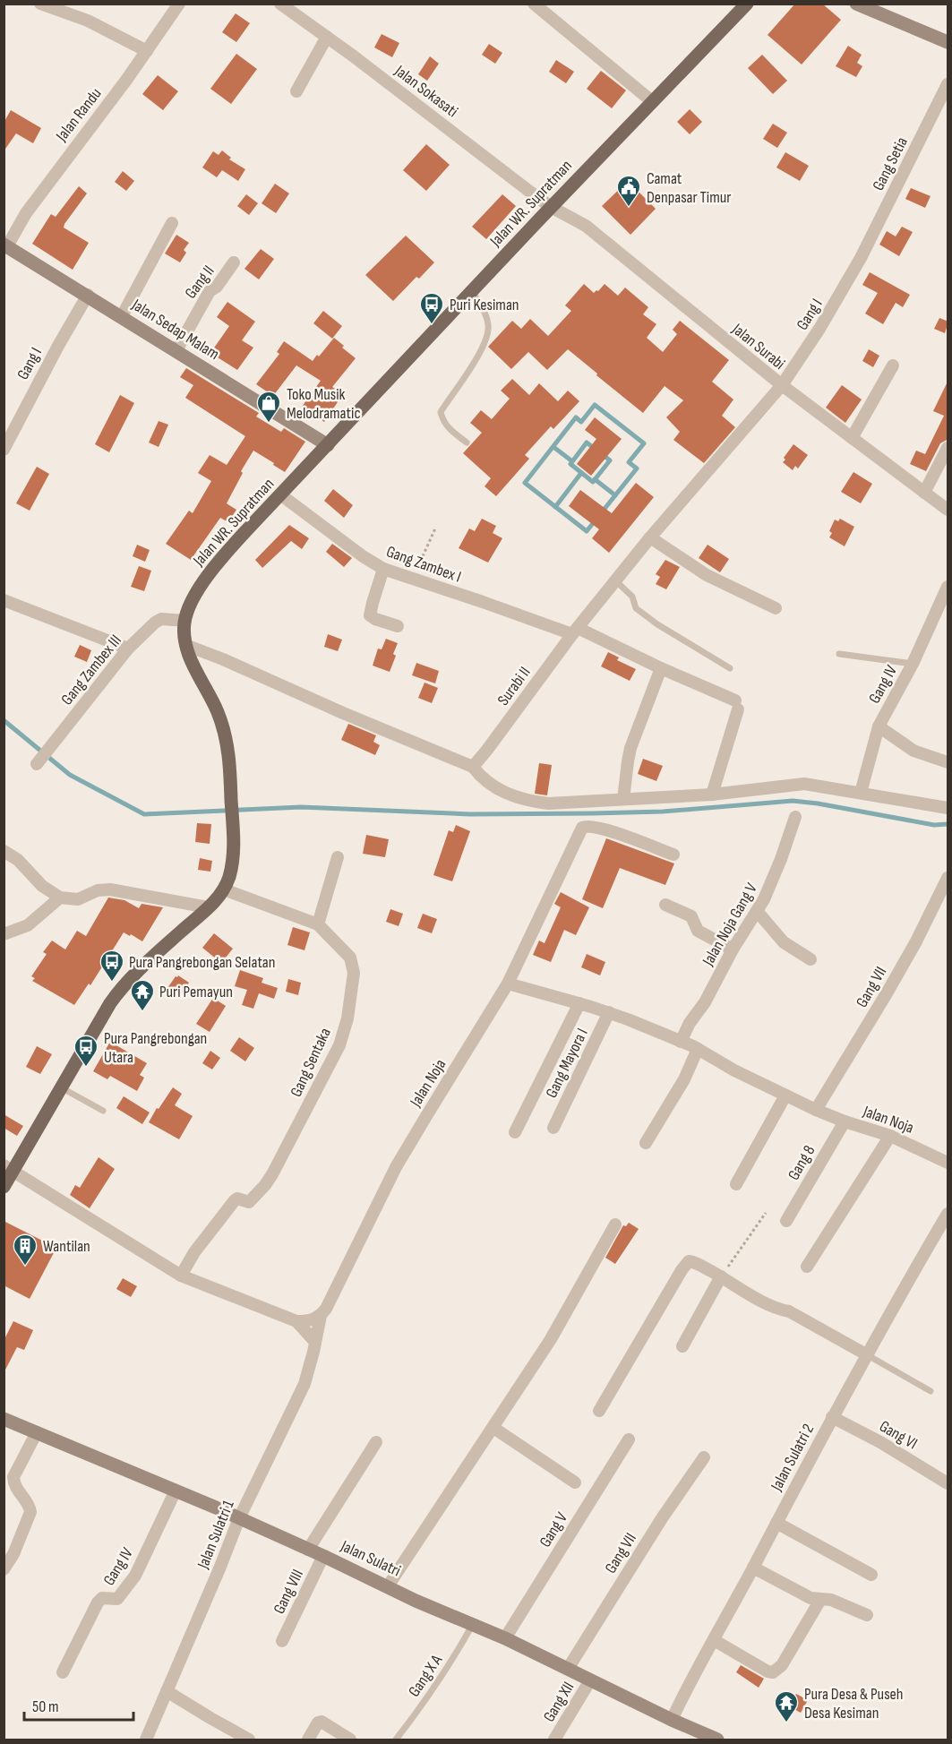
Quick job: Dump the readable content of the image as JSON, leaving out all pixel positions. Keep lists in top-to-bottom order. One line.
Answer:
{"streets":{"main road":["Jalan WR. Supratman","Jalan Sedap Malam","Jalan Sulatri"],"street":["Jalan Sokasati","Jalan Randu","Gang Setia","Gang II","Gang I","Jalan Surabi","Gang Zambex I","Gang Zambex III","Gang IV","Surabi II","Jalan Noja Gang V","Gang VII","Gang Sentaka","Gang Mayora I","Jalan Noja","Gang 8","Gang VI","Jalan Sulatri 2","Gang V","Jalan Sulatri 1","Gang VIII","Gang XII"],"lane":["Gang X A"]},"crossings":[["Jalan Sokasati","Jalan WR. Supratman"],["Jalan Sokasati","Jalan Surabi"],["Jalan Randu","Jalan Sedap Malam"],["Gang Setia","Gang I"],["Jalan WR. Supratman","Jalan Sedap Malam"],["Jalan WR. Supratman","Jalan Surabi"],["Jalan WR. Supratman","Gang Zambex I"],["Jalan WR. Supratman","Gang Zambex III"],["Jalan WR. Supratman","Gang Sentaka"],["Gang II","Jalan Sedap Malam"],["Gang I","Jalan Sedap Malam"],["Gang I","Jalan Surabi"],["Gang I","Surabi II"],["Jalan Surabi","Surabi II"],["Gang Zambex I","Surabi II"],["Gang IV","Jalan Sulatri"],["Jalan Noja Gang V","Jalan Noja"],["Gang VII","Jalan Noja"],["Gang VII","Jalan Sulatri"],["Gang Mayora I","Jalan Noja"],["Jalan Noja","Gang 8"],["Jalan Noja","Jalan Sulatri 1"],["Gang VI","Jalan Sulatri 2"],["Jalan Sulatri 2","Jalan Sulatri"],["Gang V","Jalan Sulatri"],["Jalan Sulatri 1","Jalan Sulatri"],["Jalan Sulatri","Gang VIII"],["Jalan Sulatri","Gang X A"],["Jalan Sulatri","Gang XII"]],"places":{"public building":["Camat Denpasar Timur"],"bus stop":["Puri Kesiman","Pura Pangrebongan Selatan","Pura Pangrebongan Utara"],"shop":["Toko Musik Melodramatic"],"temple":["Puri Pemayun","Pura Desa & Puseh Desa Kesiman"],"building":["Wantilan"]},"scale_bar":"50 m"}
